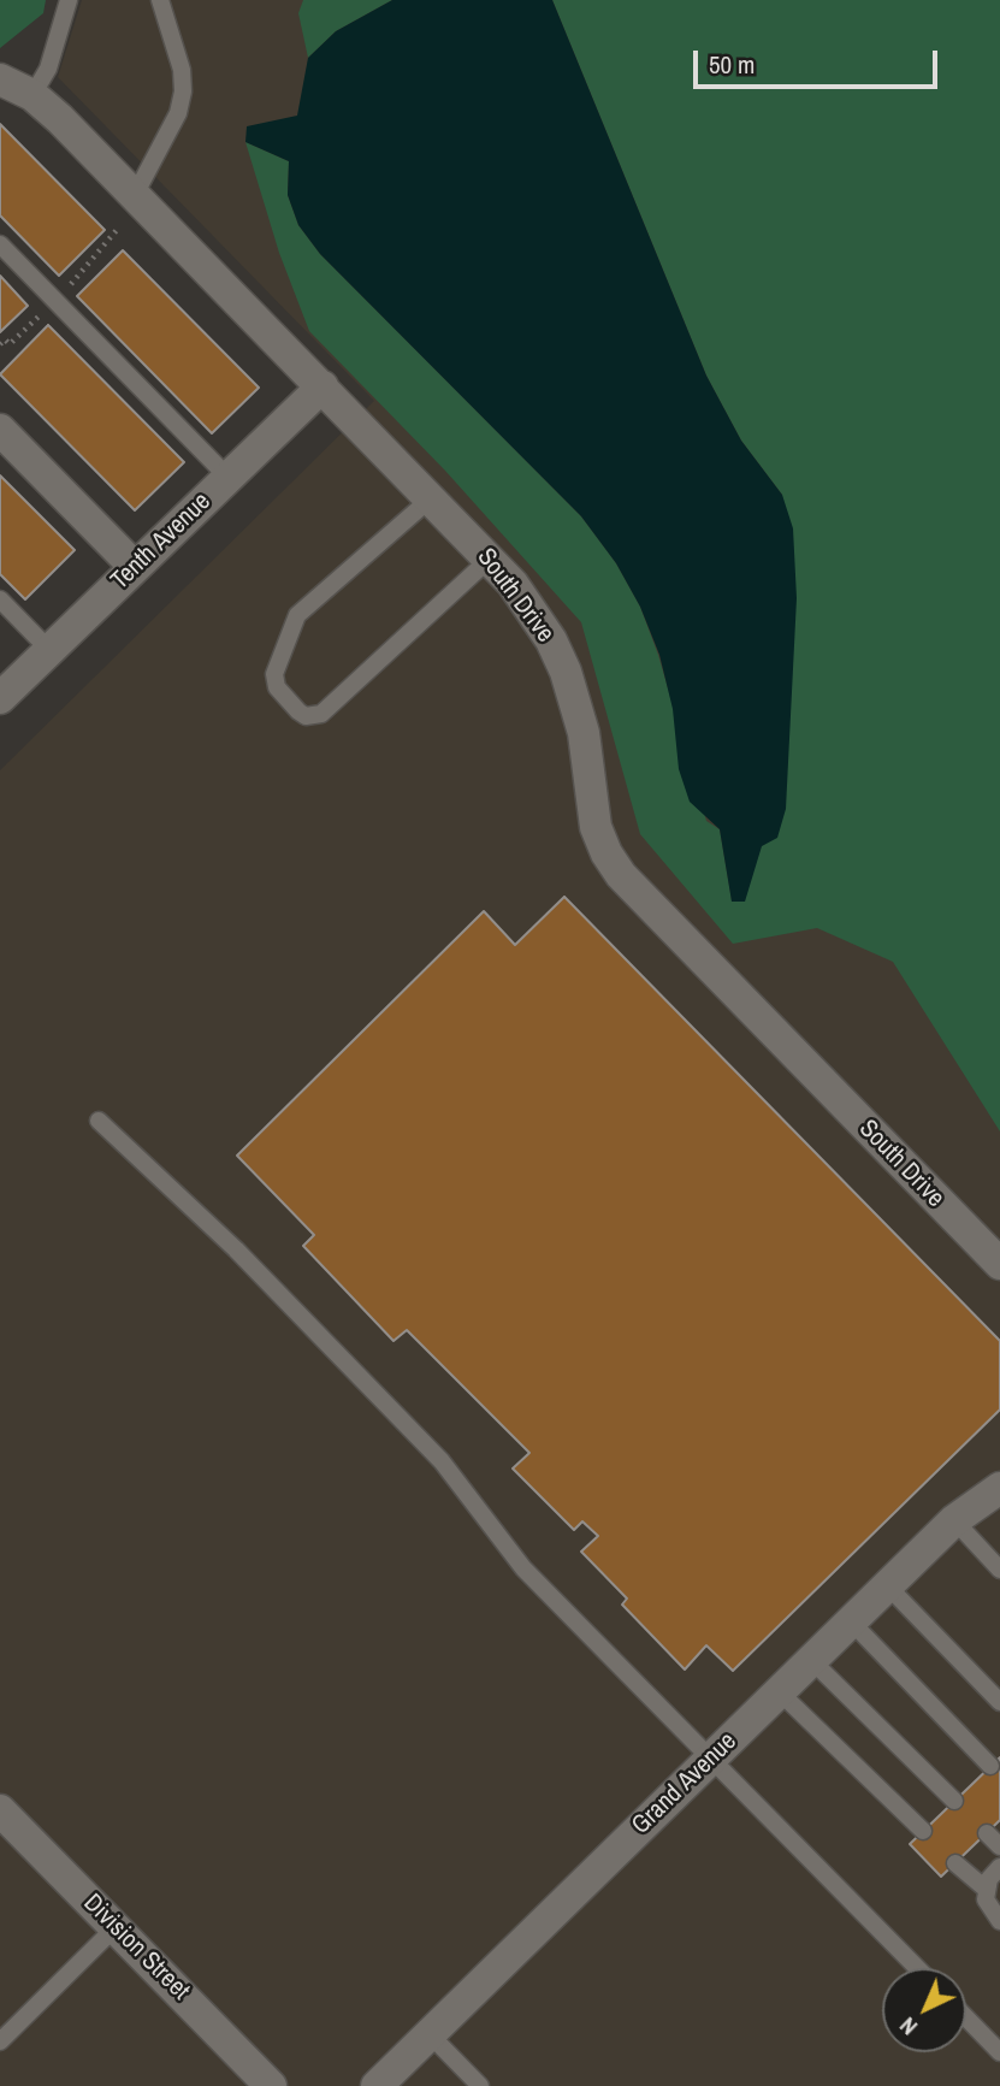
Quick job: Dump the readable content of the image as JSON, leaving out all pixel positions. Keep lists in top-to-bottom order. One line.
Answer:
{"streets":{"street":["Tenth Avenue","South Drive","Grand Avenue","Division Street"]},"crossings":[["Tenth Avenue","South Drive"]],"scale_bar":"50 m","north":"bottom left"}
